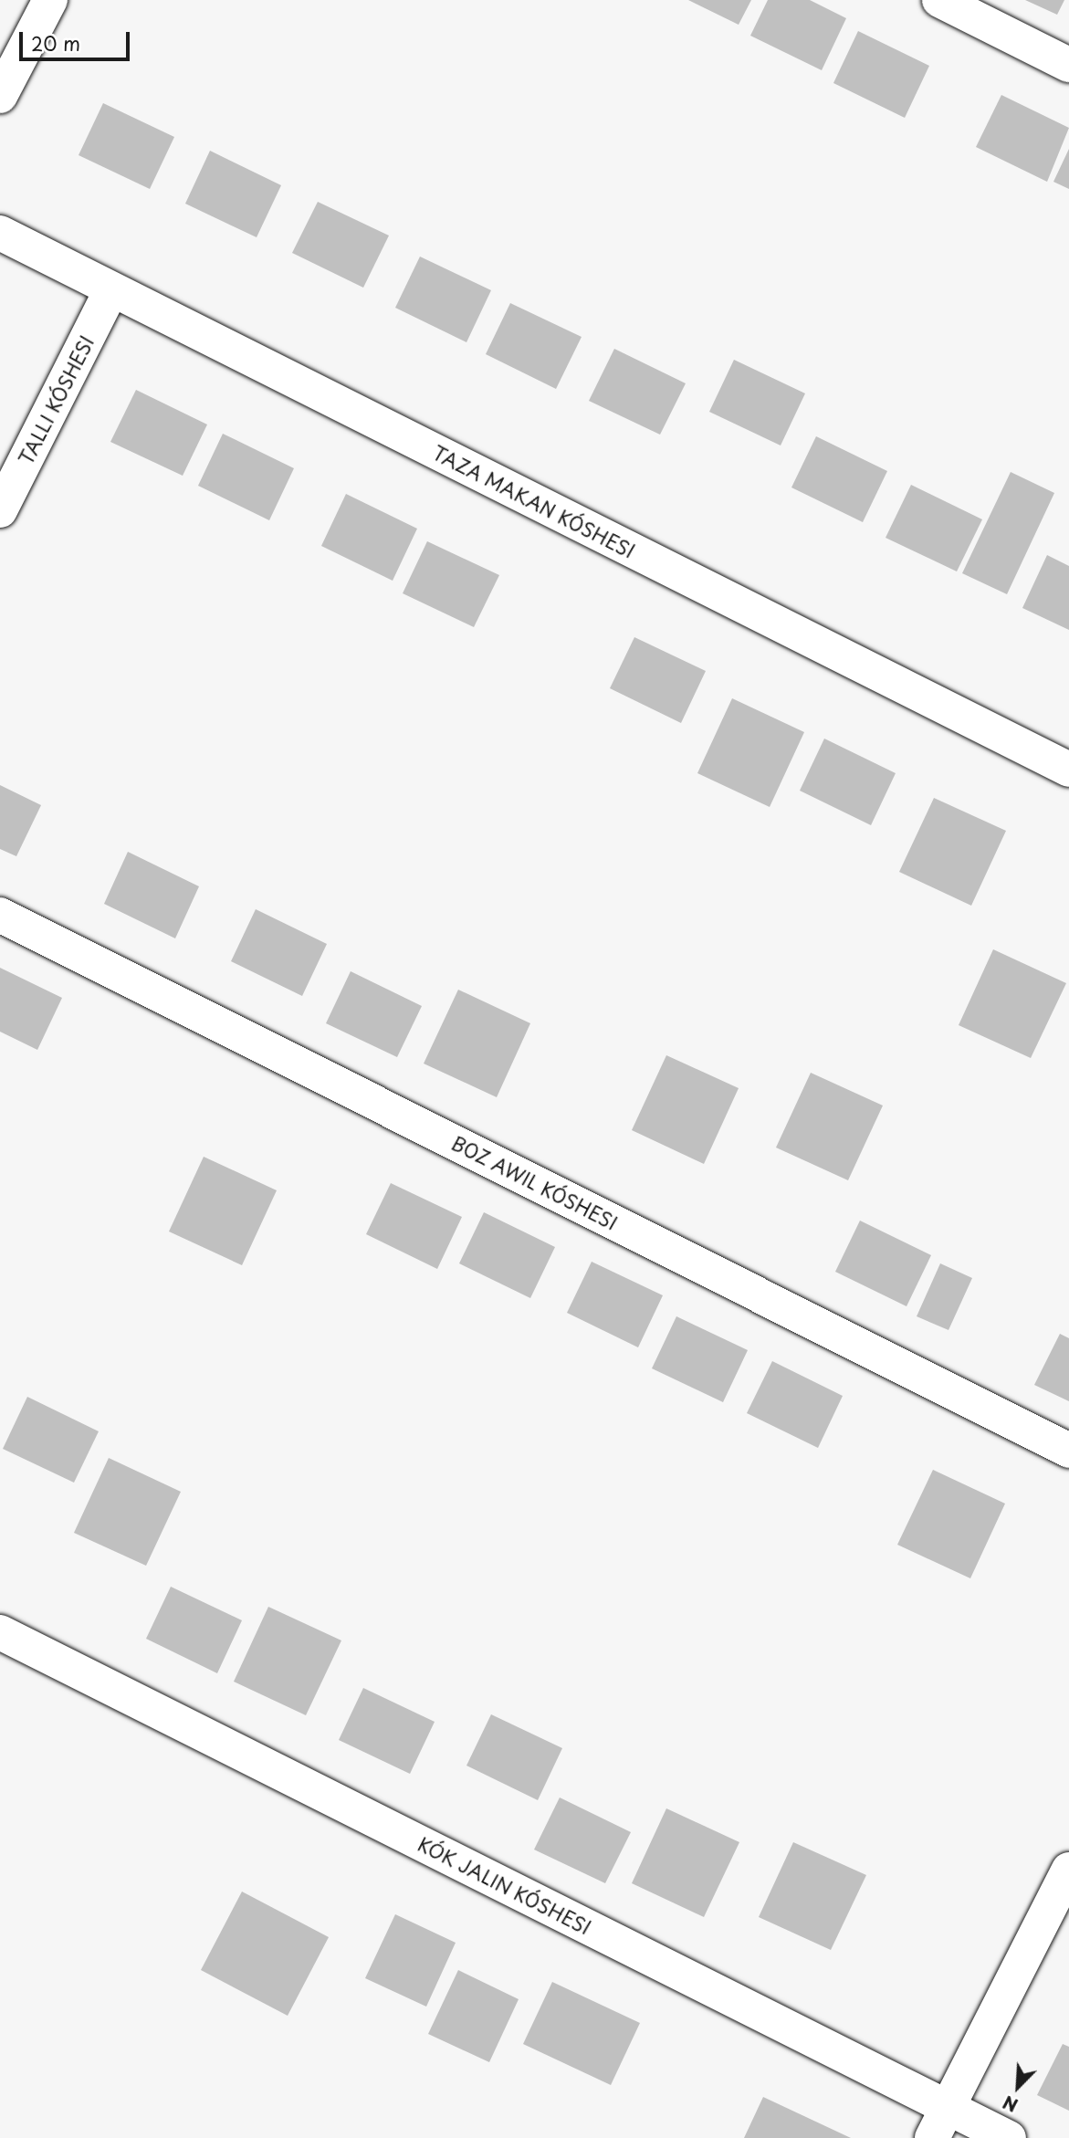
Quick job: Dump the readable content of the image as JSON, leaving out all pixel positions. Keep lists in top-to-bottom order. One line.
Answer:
{"streets":{"street":["TAZA MAKAN KÓSHESI"]},"scale_bar":"20 m","north":"bottom left"}
